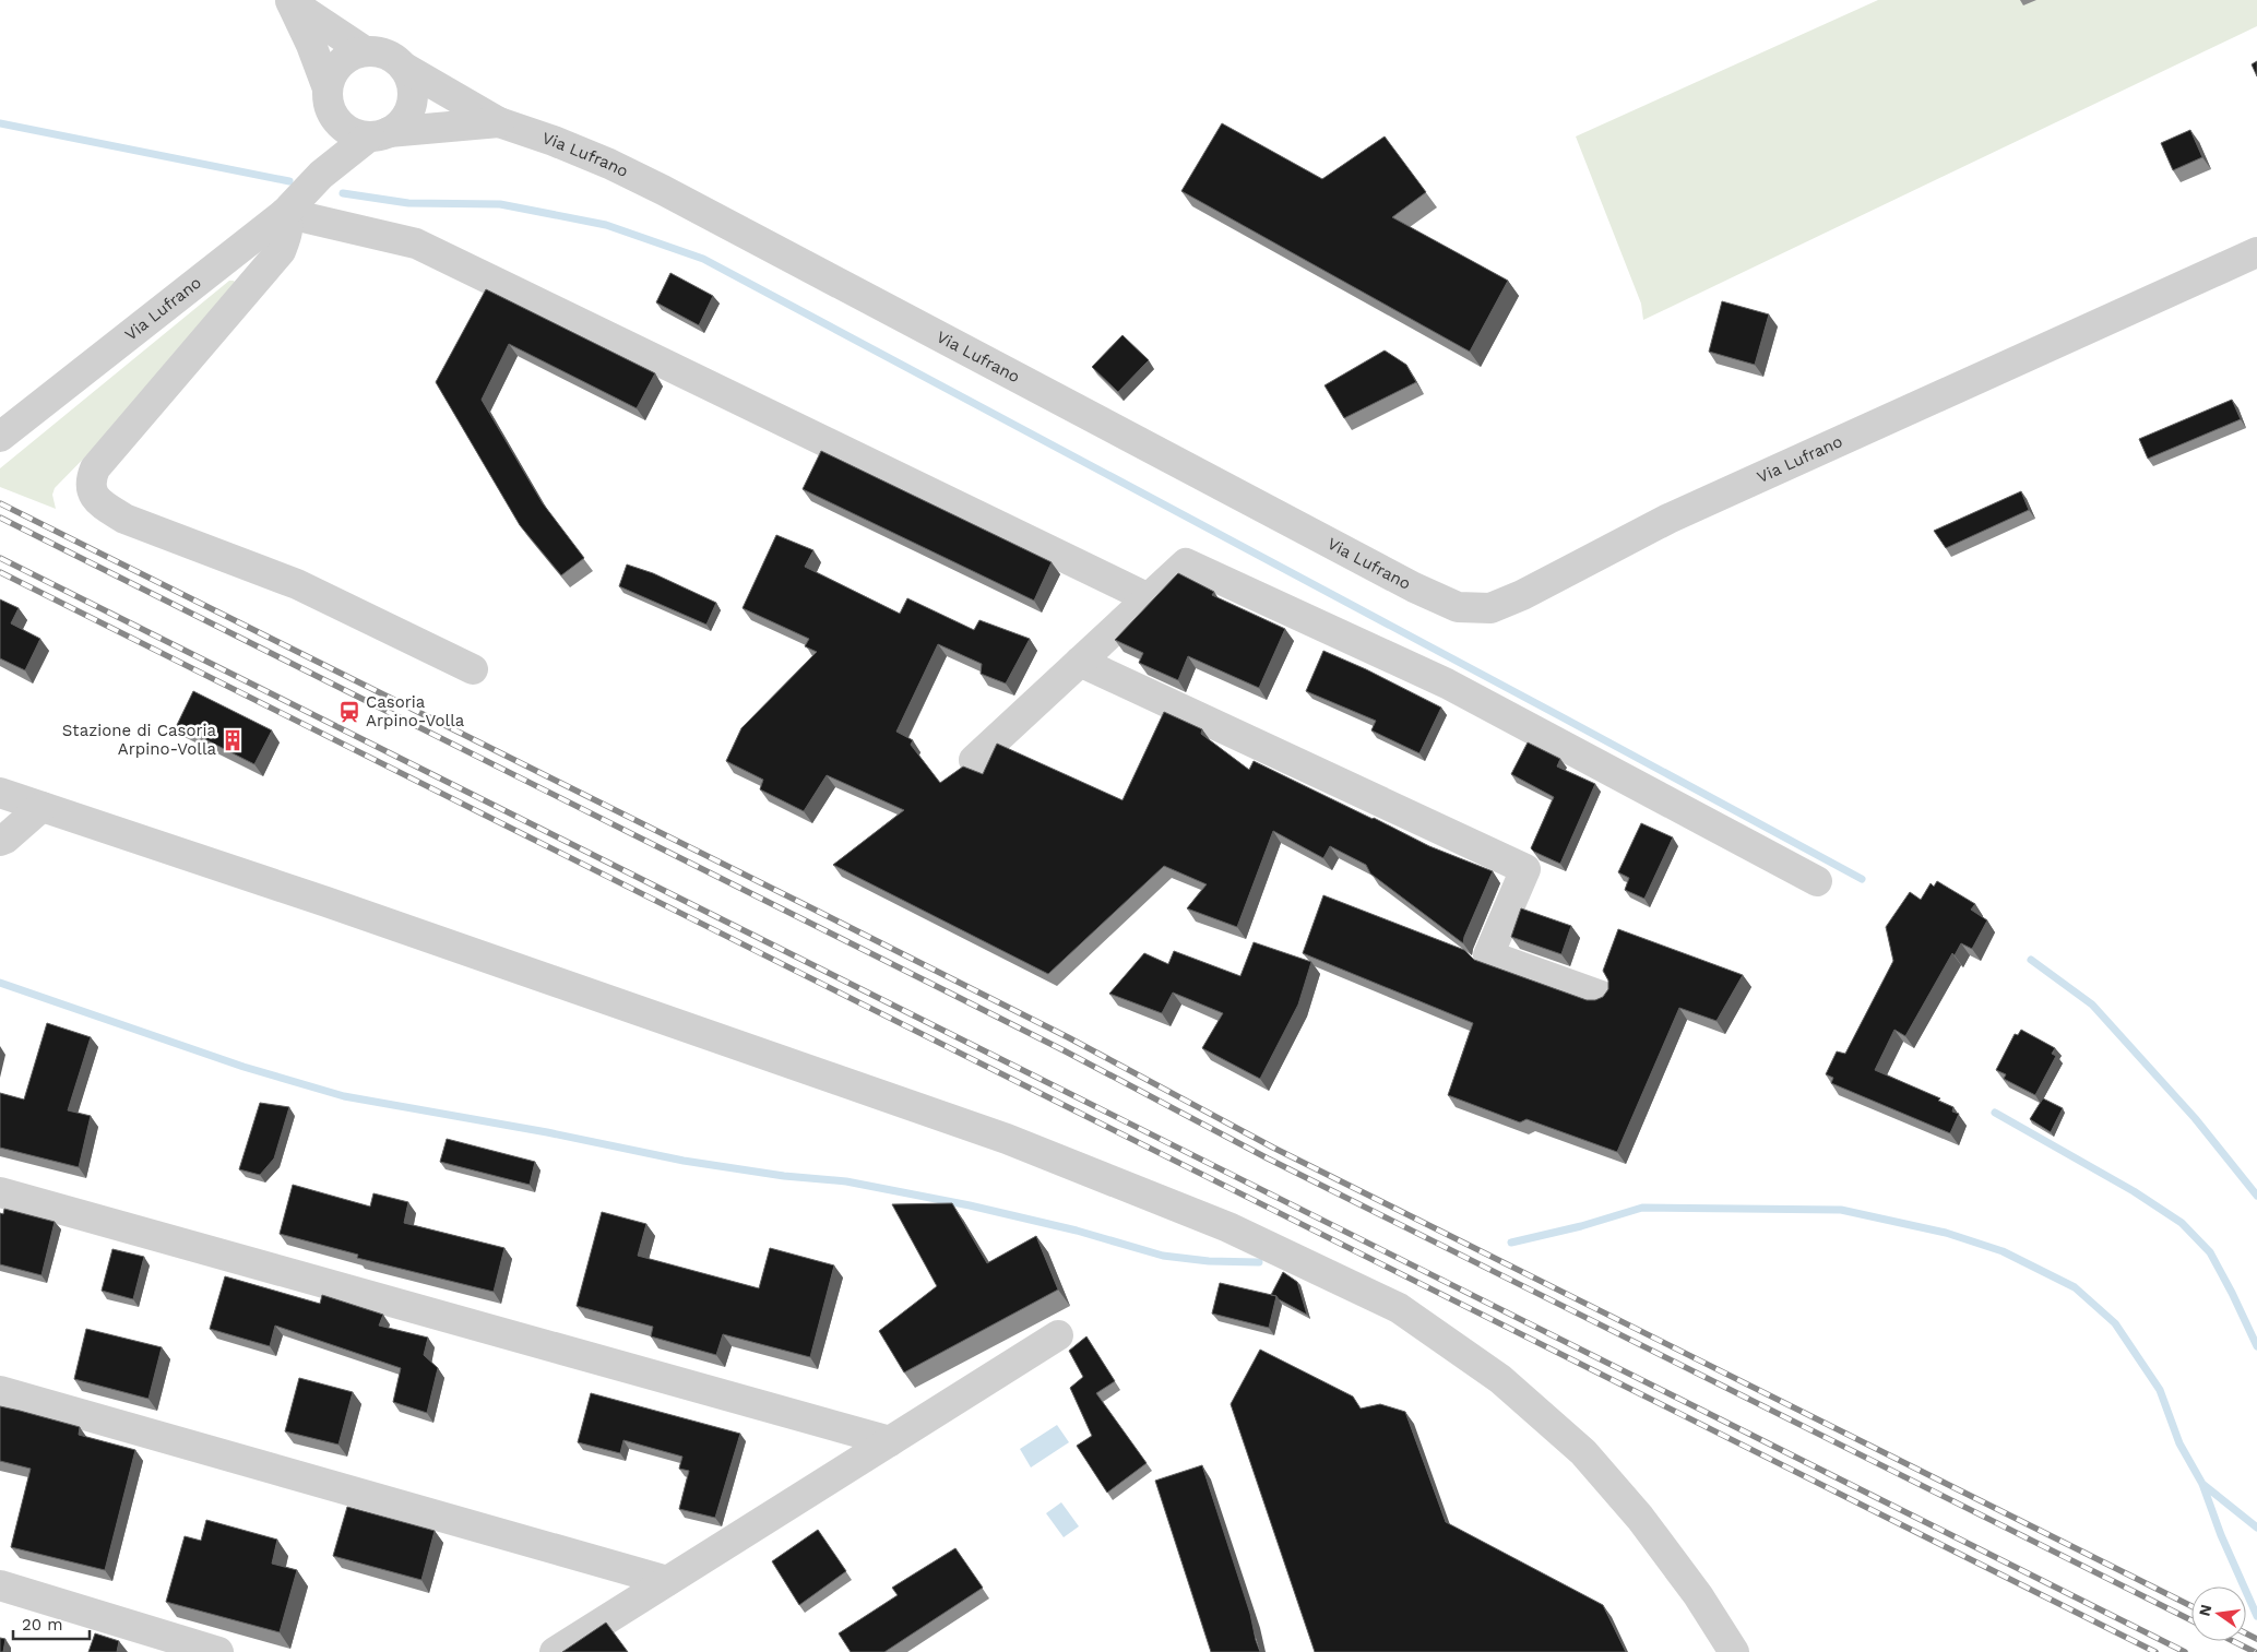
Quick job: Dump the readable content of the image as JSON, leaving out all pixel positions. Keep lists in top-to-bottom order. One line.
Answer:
{"streets":{"street":["Via Lufrano"]},"places":{"station":["Casoria Arpino-Volla"],"building":["Stazione di Casoria Arpino-Volla"]},"scale_bar":"20 m","north":"left"}
